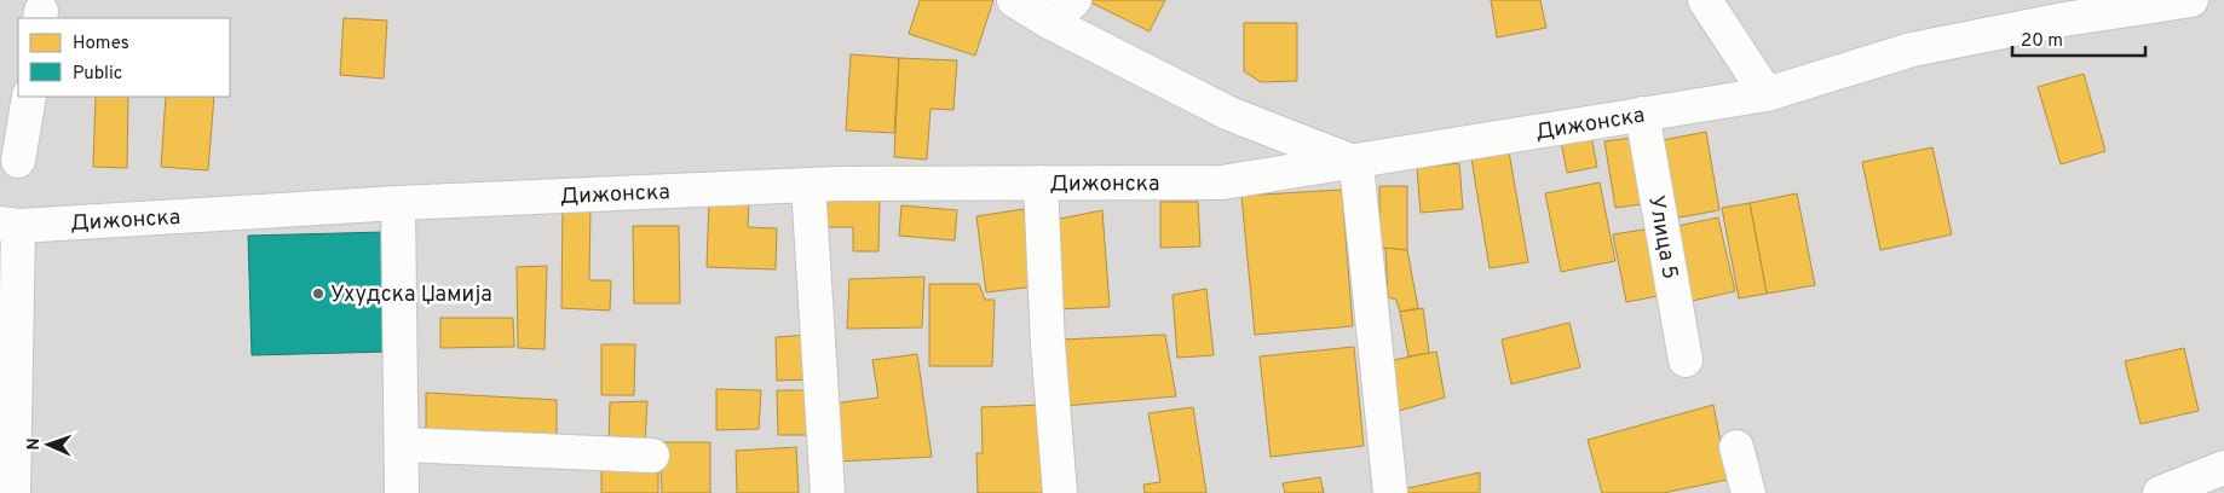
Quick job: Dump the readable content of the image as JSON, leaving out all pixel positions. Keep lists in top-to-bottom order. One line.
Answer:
{"streets":{"street":["Дижонска","Улица 5"]},"crossings":[["Дижонска","Улица 5"]],"places":["Ухудска Џамија"],"legend":["Homes","Public"],"scale_bar":"20 m","north":"left"}
